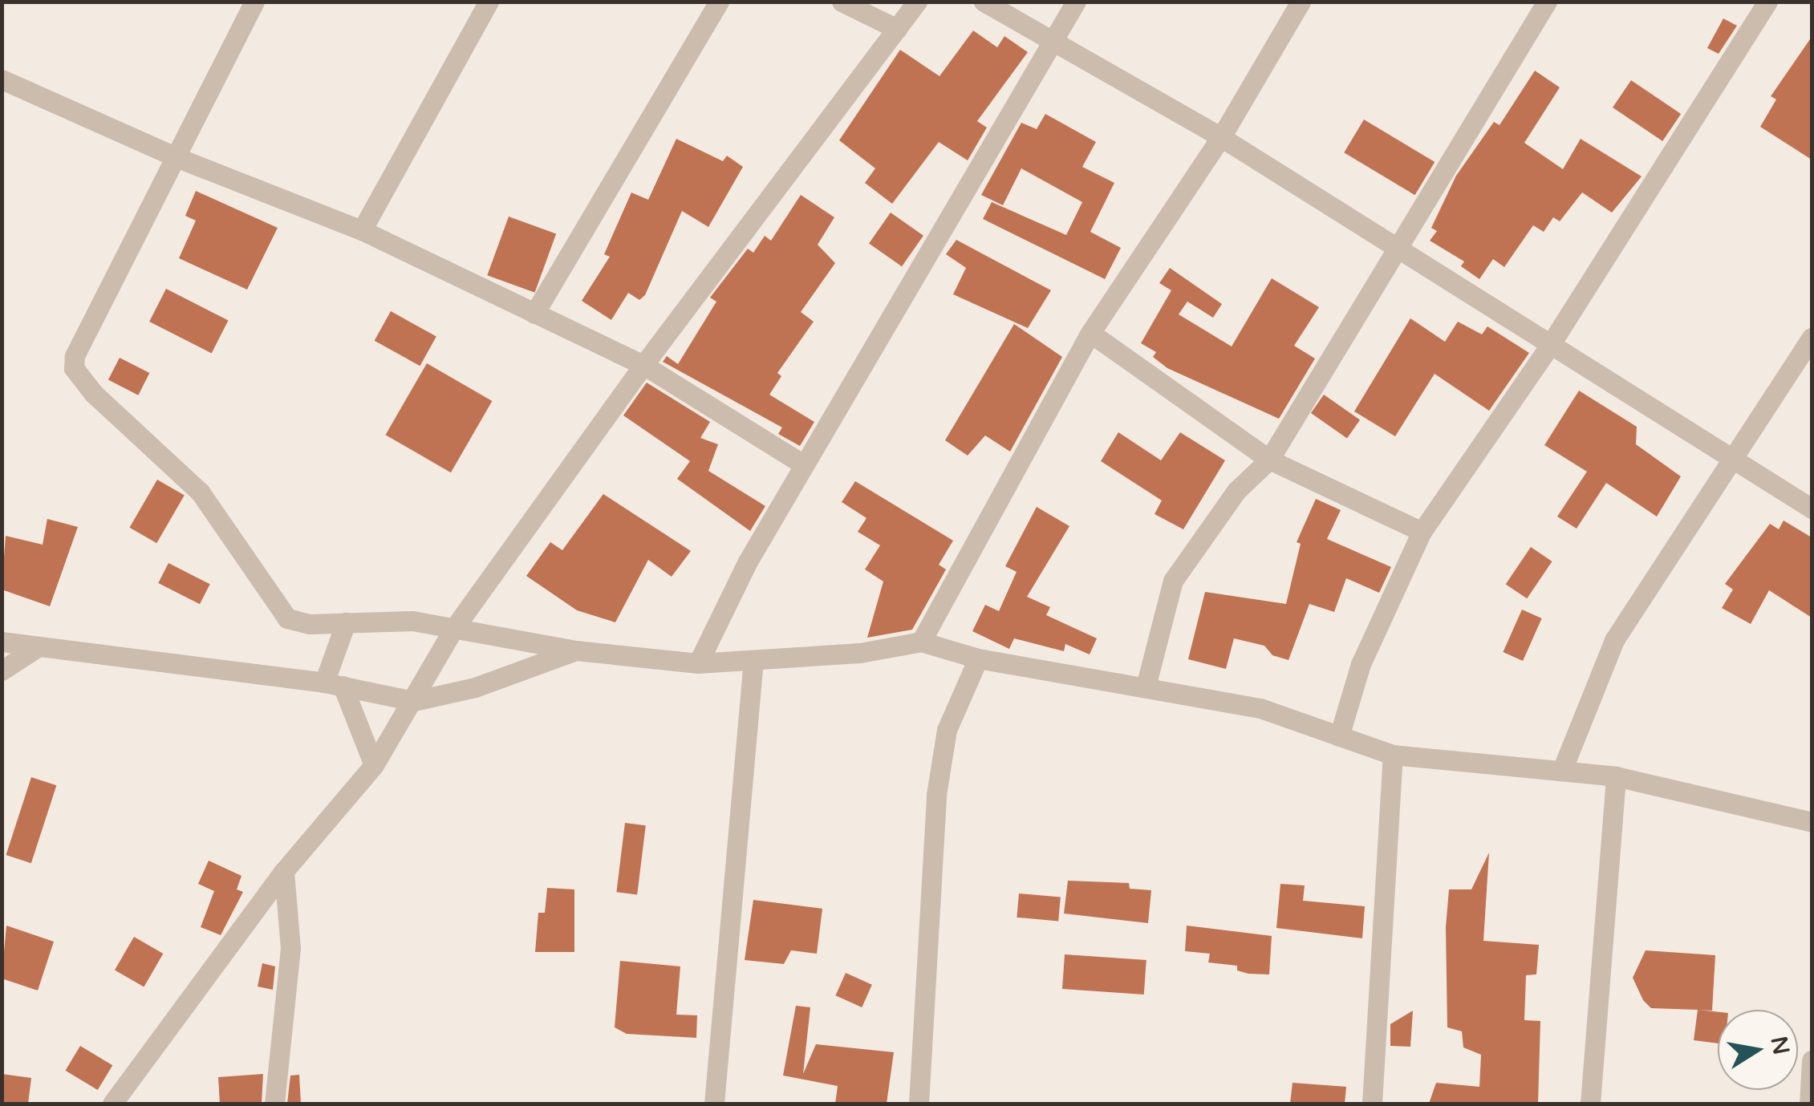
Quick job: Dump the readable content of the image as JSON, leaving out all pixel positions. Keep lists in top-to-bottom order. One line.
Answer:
{"north":"right"}
